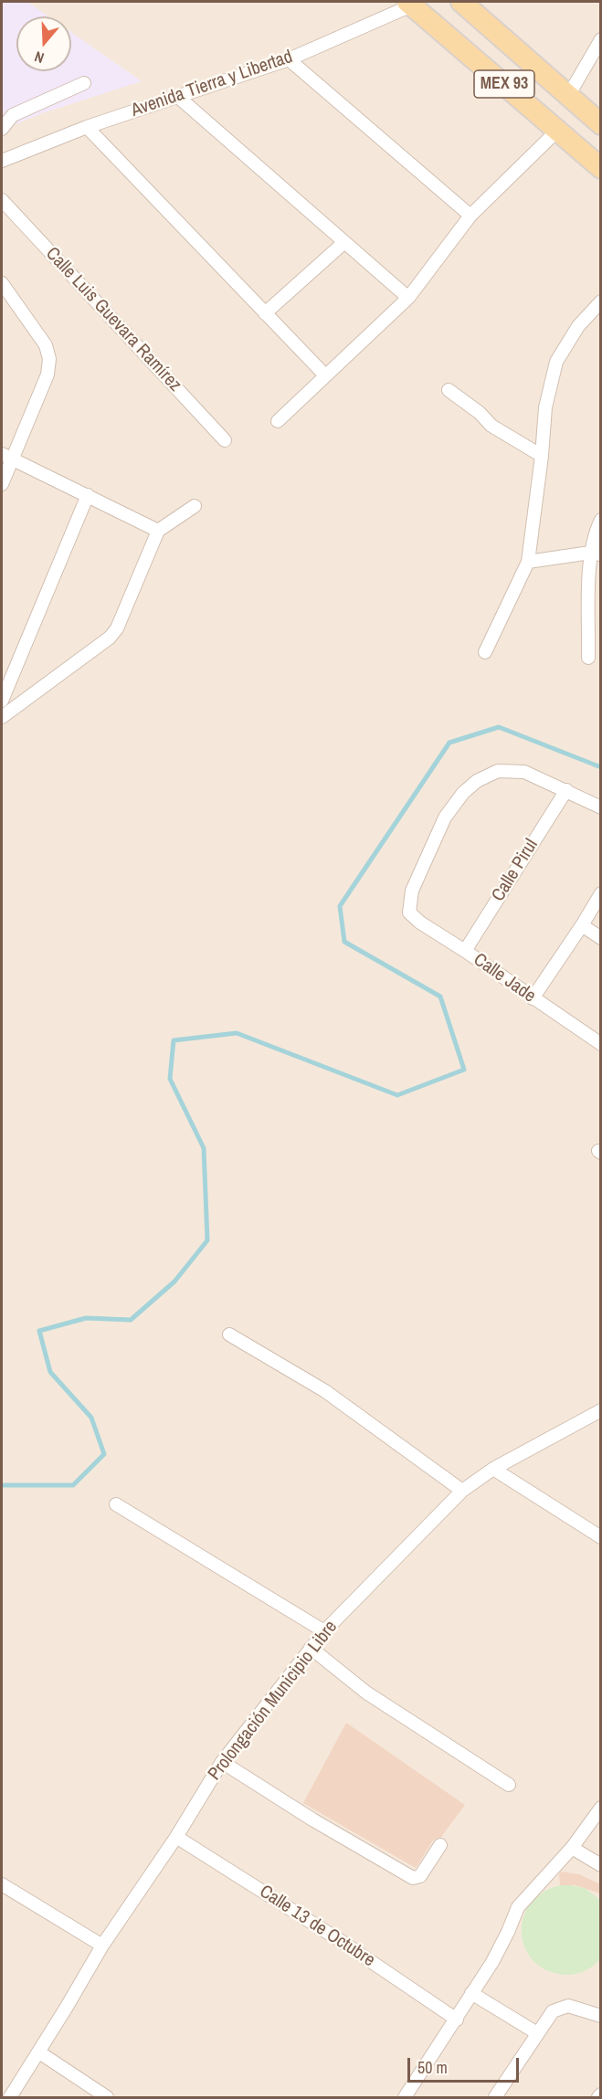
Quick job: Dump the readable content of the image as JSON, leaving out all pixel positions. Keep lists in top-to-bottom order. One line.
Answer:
{"streets":{"main road":["MEX 93"],"street":["Avenida Tierra y Libertad","Calle Luis Guevara Ramírez","Calle Pirul","Calle Jade","Prolongación Municipio Libre","Calle 13 de Octubre"]},"crossings":[["Avenida Tierra y Libertad","MEX 93"],["Calle Pirul","Calle Jade"],["Prolongación Municipio Libre","Calle 13 de Octubre"]],"scale_bar":"50 m","north":"bottom"}
